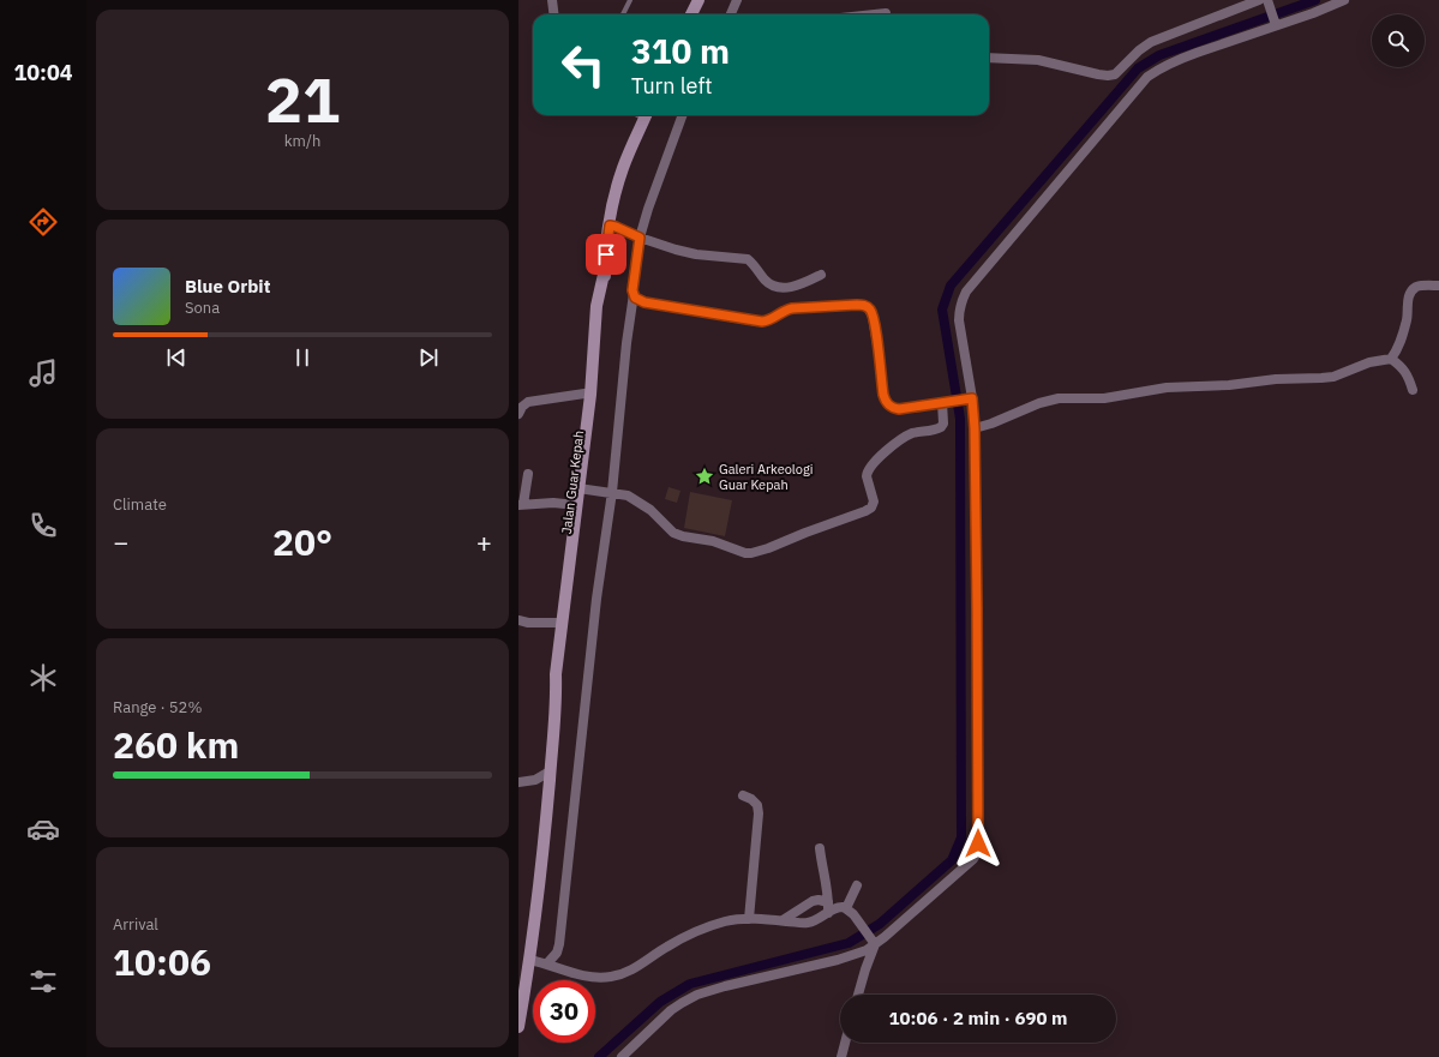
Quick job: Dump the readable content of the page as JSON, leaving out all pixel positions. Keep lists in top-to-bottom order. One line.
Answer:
{"streets":{"main road":["Jalan Guar Kepah"]},"places":{"place":["Galeri Arkeologi Guar Kepah"]},"page":{"tabs":"10:04","tile":[["21","km/h"],"Climate",["Range · 52%","260 km"],["Arrival","10:06"]],"turn":["310 m","Turn left"],"song":["Blue Orbit","Sona"],"heat":["−","20°","+"],"limit":"30","trip":"10:06 · 2 min · 690 m"}}
